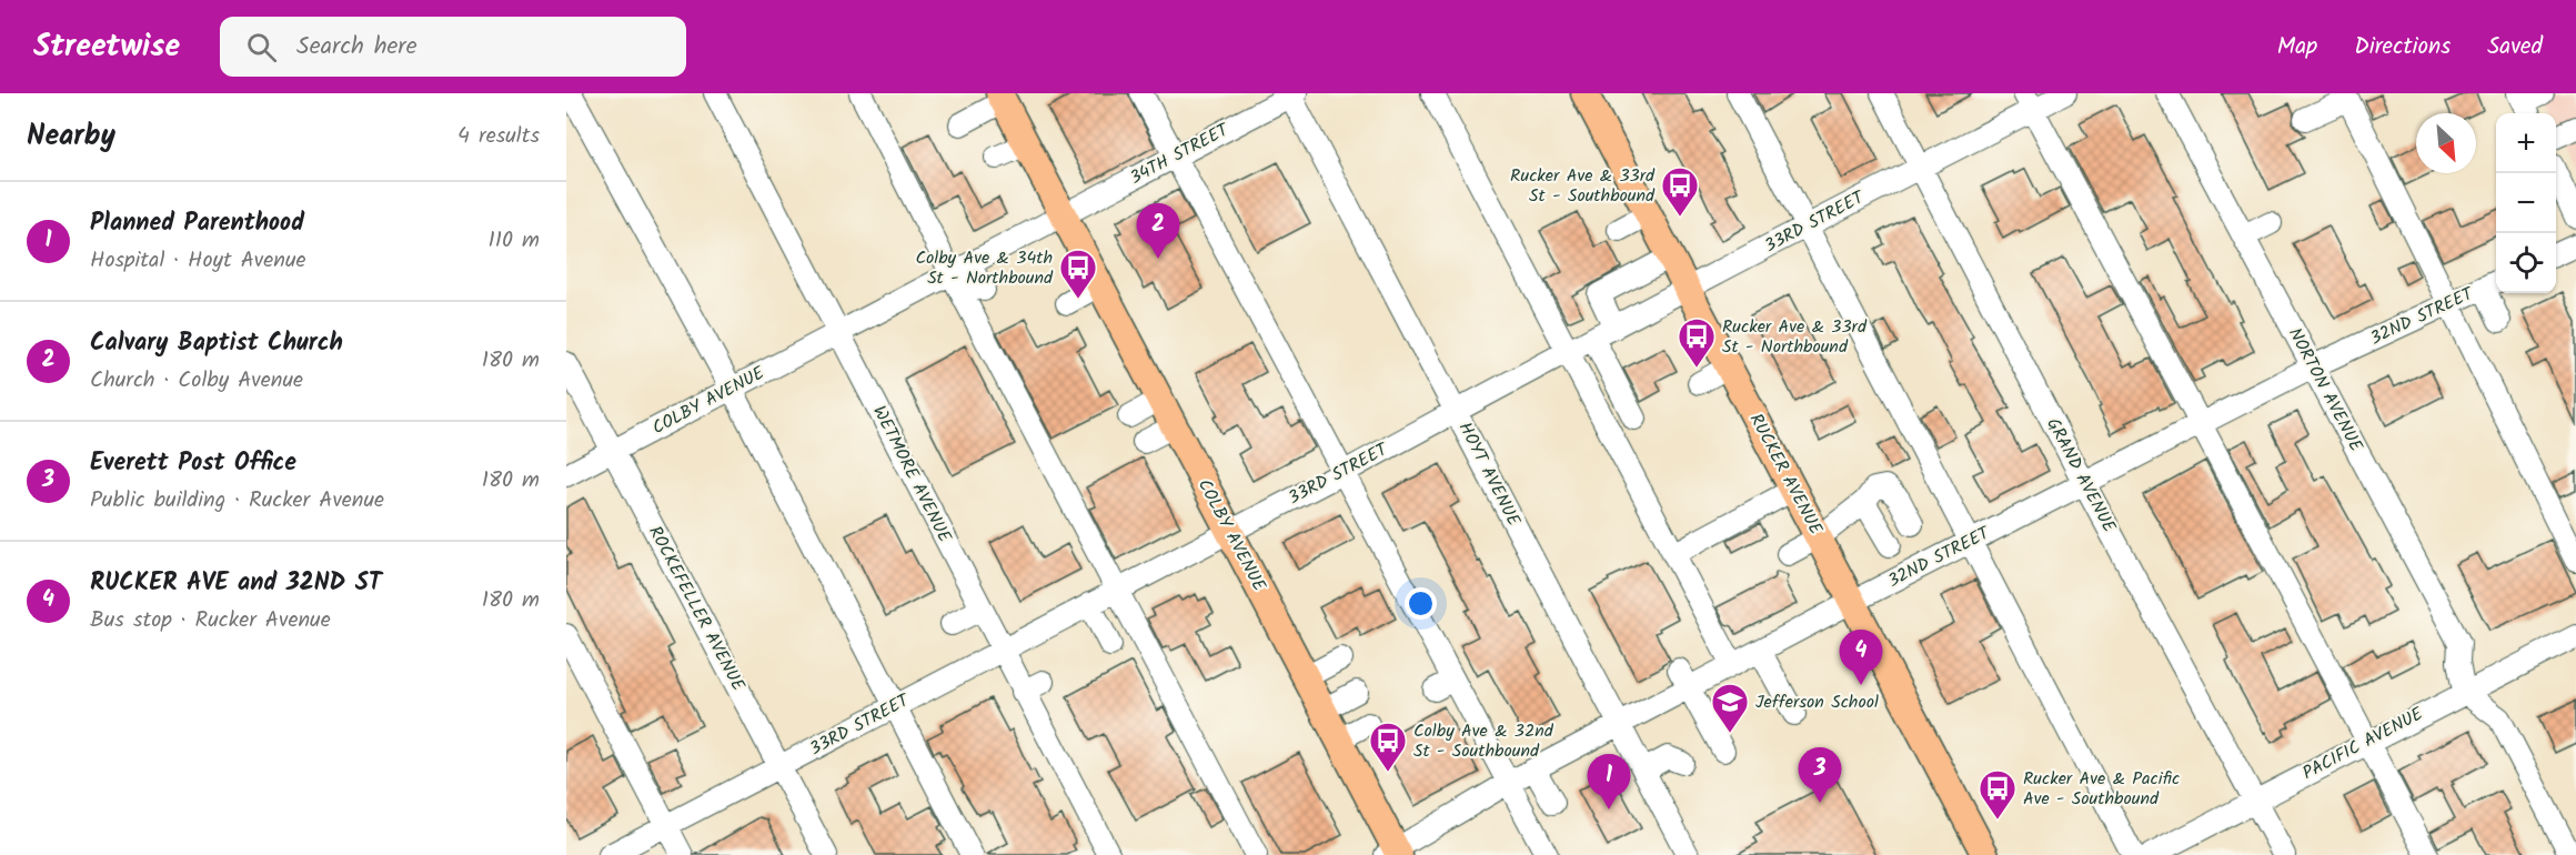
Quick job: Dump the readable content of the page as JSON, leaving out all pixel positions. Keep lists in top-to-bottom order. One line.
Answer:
{"streets":{"main road":["COLBY AVENUE","RUCKER AVENUE"],"street":["34TH STREET","33RD STREET","32ND STREET","NORTON AVENUE","WETMORE AVENUE","HOYT AVENUE","GRAND AVENUE","ROCKEFELLER AVENUE","PACIFIC AVENUE"]},"crossings":[["34TH STREET","COLBY AVENUE"],["34TH STREET","HOYT AVENUE"],["33RD STREET","COLBY AVENUE"],["33RD STREET","WETMORE AVENUE"],["33RD STREET","HOYT AVENUE"],["33RD STREET","RUCKER AVENUE"],["33RD STREET","GRAND AVENUE"],["33RD STREET","ROCKEFELLER AVENUE"],["32ND STREET","NORTON AVENUE"],["32ND STREET","COLBY AVENUE"],["32ND STREET","HOYT AVENUE"],["32ND STREET","RUCKER AVENUE"],["32ND STREET","GRAND AVENUE"],["NORTON AVENUE","PACIFIC AVENUE"],["COLBY AVENUE","WETMORE AVENUE"],["COLBY AVENUE","ROCKEFELLER AVENUE"],["GRAND AVENUE","PACIFIC AVENUE"]],"places":{"bus stop":["Rucker Ave & 33rd St - Southbound","Colby Ave & 34th St - Northbound","Rucker Ave & 33rd St - Northbound","Colby Ave & 32nd St - Southbound","Rucker Ave & Pacific Ave - Southbound"],"school or university":["Jefferson School"]},"north":"bottom right","page":{"header":"Streetwise","search":"Search here","nav":["Map","Directions","Saved"],"heading":["Nearby","4 results"],"map_buttons":["+","−"],"list":[{"mark":"1","name":"Planned Parenthood","note":"Hospital · Hoyt Avenue","value":"110 m"},{"mark":"2","name":"Calvary Baptist Church","note":"Church · Colby Avenue","value":"180 m"},{"mark":"3","name":"Everett Post Office","note":"Public building · Rucker Avenue","value":"180 m"},{"mark":"4","name":"RUCKER AVE and 32ND ST","note":"Bus stop · Rucker Avenue","value":"180 m"}],"pins":["2","4","3","1"]}}
